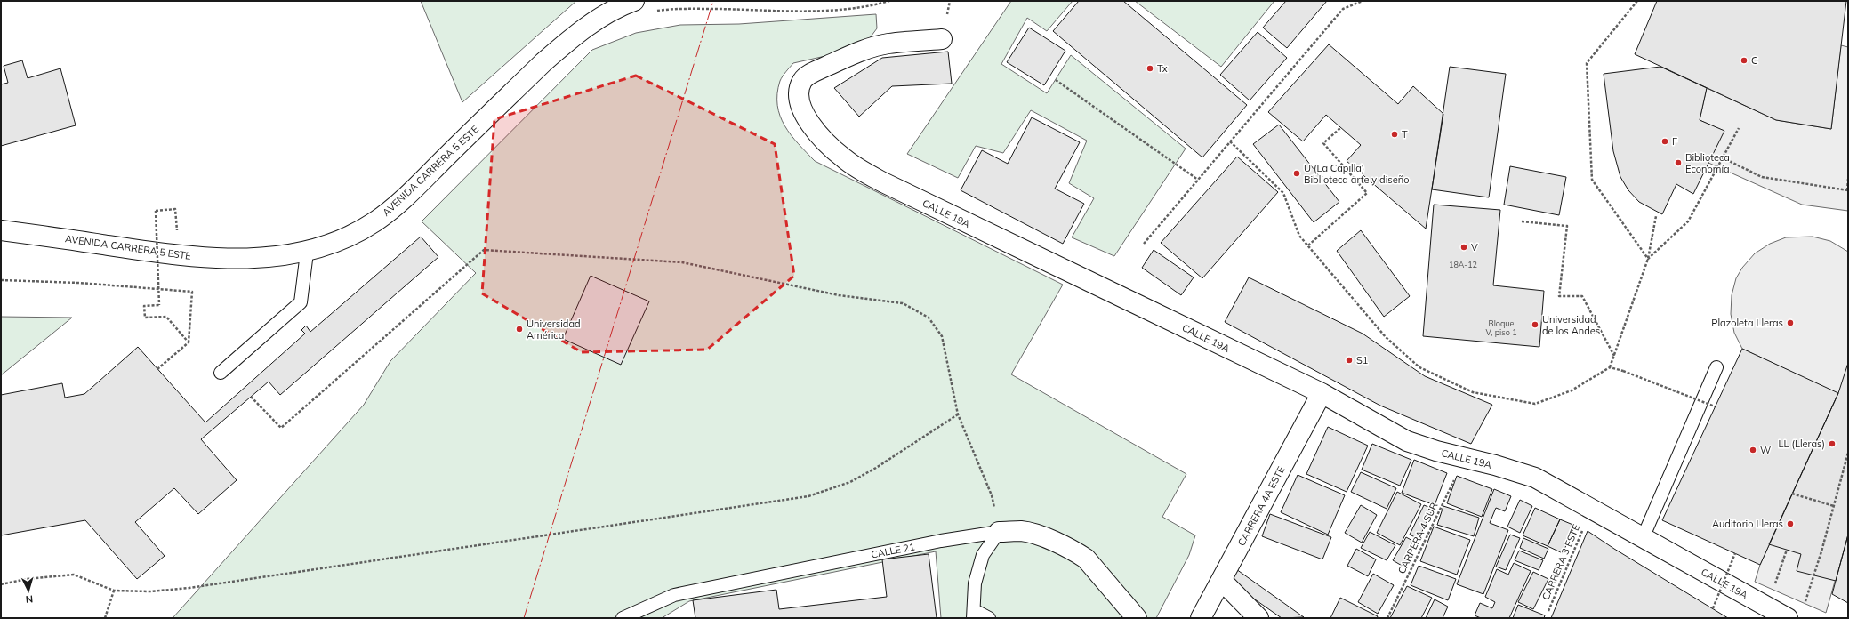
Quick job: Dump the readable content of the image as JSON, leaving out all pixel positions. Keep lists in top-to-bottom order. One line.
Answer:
{"streets":{"street":["AVENIDA CARRERA 5 ESTE","CALLE 19A","CARRERA 4A ESTE","CALLE 21"],"path":["CARRERA 4 SUR","CARRERA 3 ESTE"]},"crossings":[["CALLE 19A","CARRERA 4A ESTE"]],"places":["C","Tx","T","F","Biblioteca Economía","U (La Capilla) Biblioteca arte y diseño","V","Plazoleta Lleras","Universidad de los Andes","Universidad América","S1","LL (Lleras)","W","Auditorio Lleras"],"house_numbers":["18A-12","Bloque V, piso 1"],"north":"bottom"}
